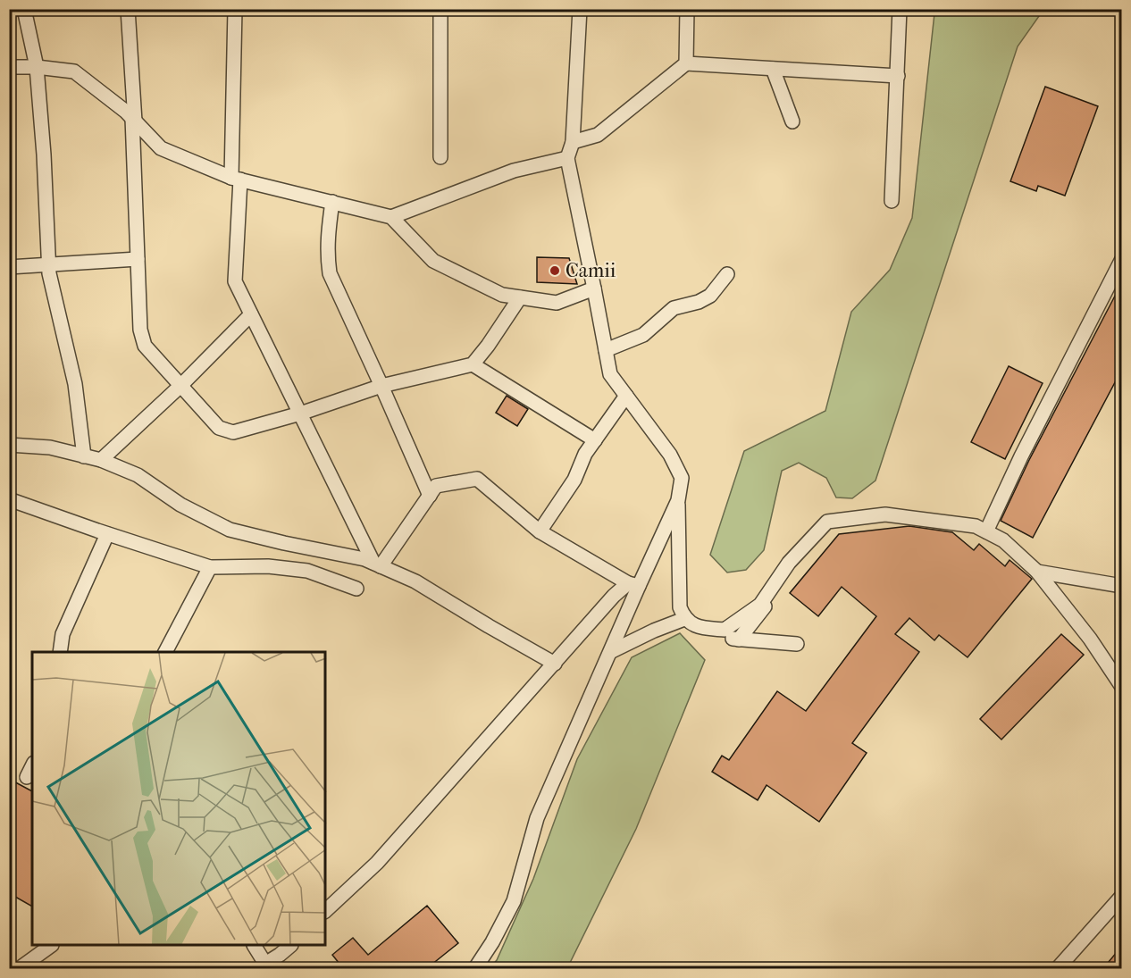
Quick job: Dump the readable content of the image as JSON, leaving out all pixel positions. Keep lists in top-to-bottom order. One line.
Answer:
{"places":["Camii"]}
